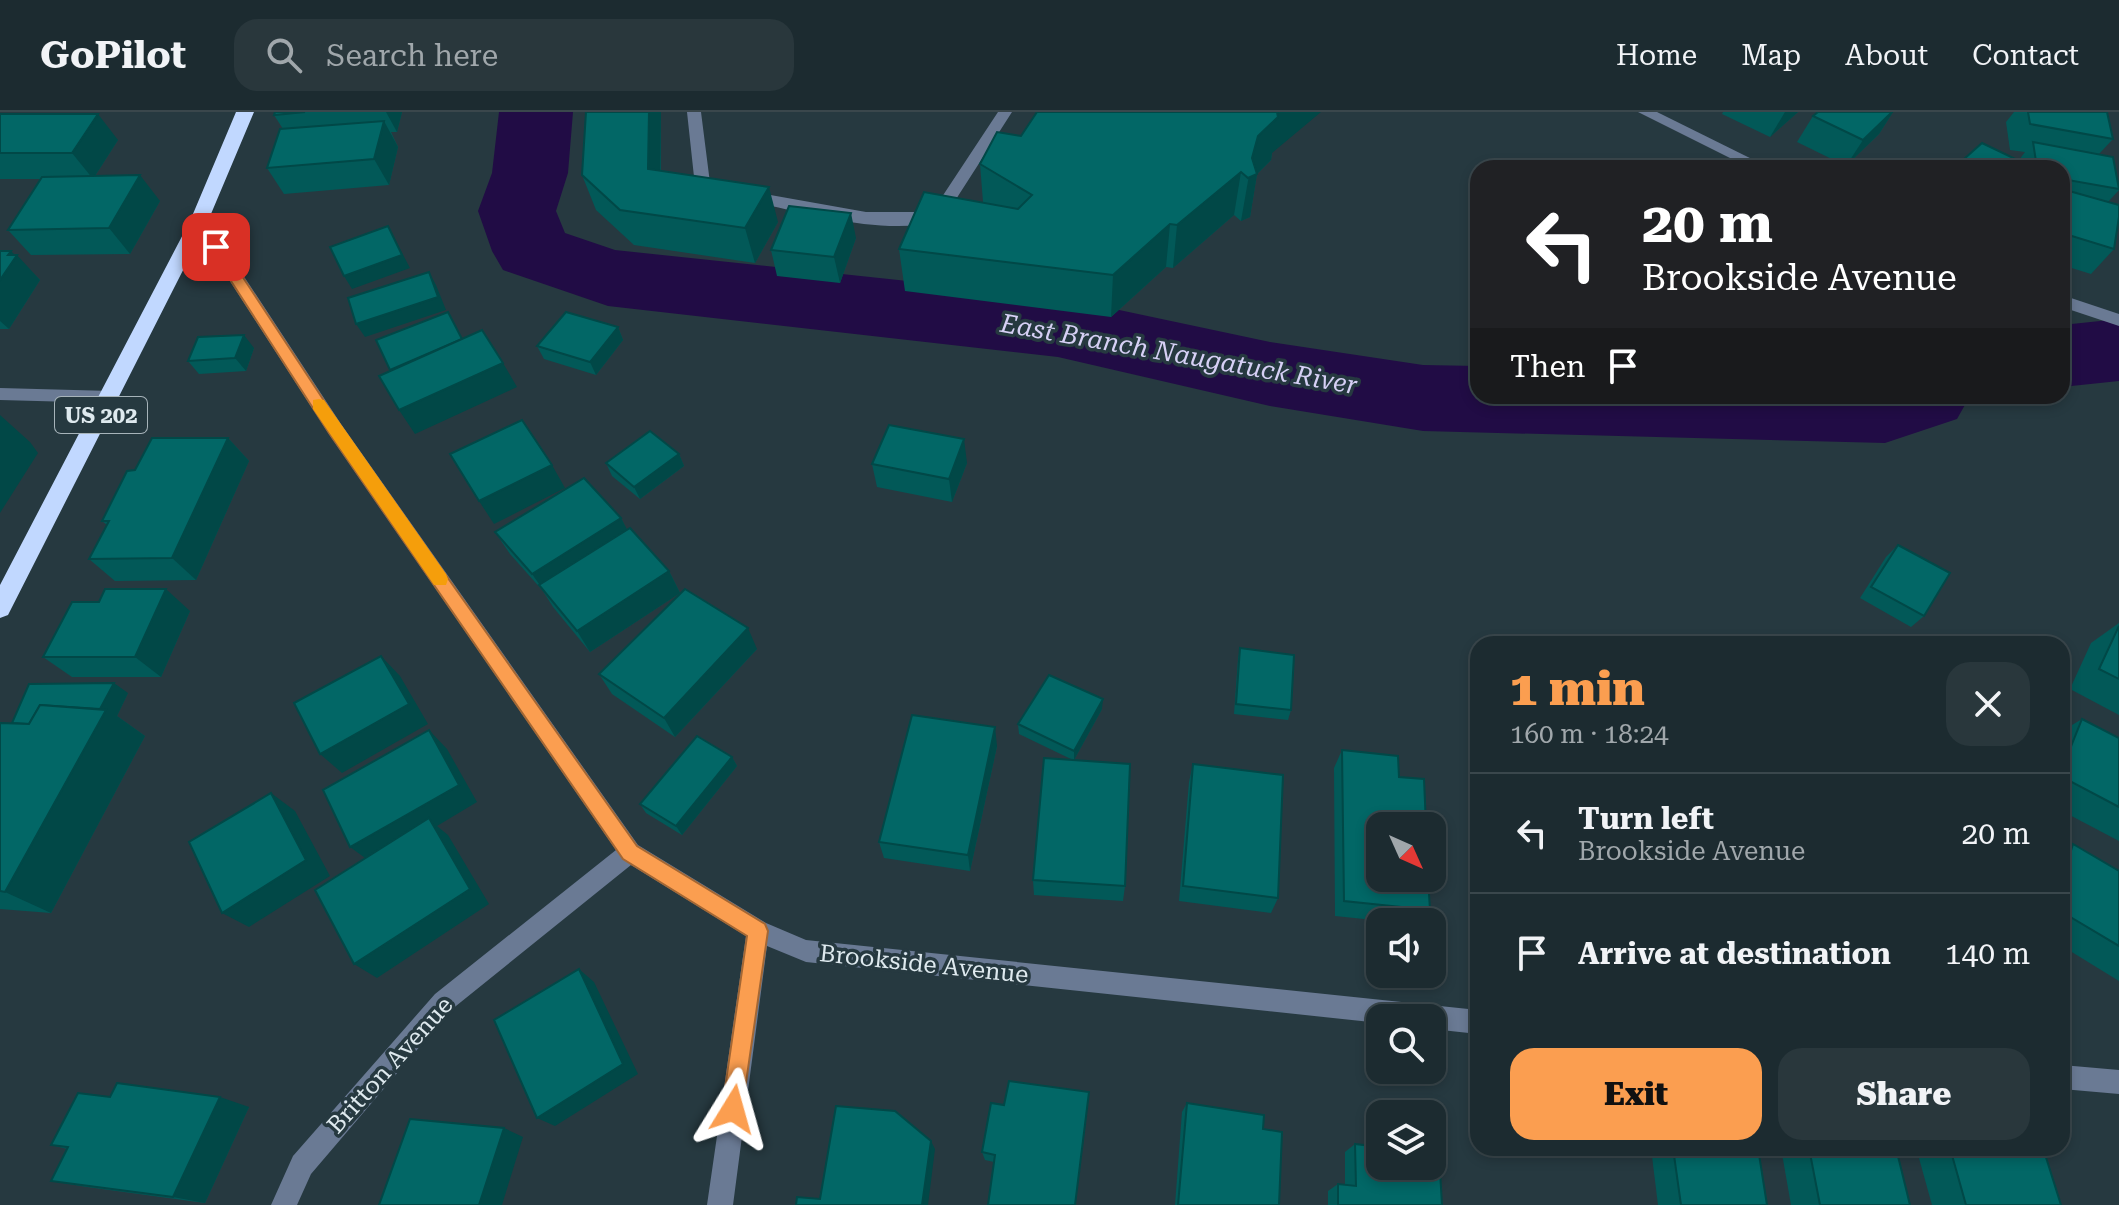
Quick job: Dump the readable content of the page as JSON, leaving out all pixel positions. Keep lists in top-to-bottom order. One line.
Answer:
{"streets":{"highway":["US 202"],"street":["Brookside Avenue","Britton Avenue"]},"crossings":[["US 202","Brookside Avenue"],["Brookside Avenue","Britton Avenue"]],"water":["East Branch Naugatuck River"],"north":"bottom right","page":{"header":"GoPilot","search":"Search here","nav":["Home","Map","About","Contact"],"turn":["20 m","Brookside Avenue"],"then":"Then","heading":["1 min","160 m · 18:24"],"list":[{"name":"Turn left","note":"Brookside Avenue","value":"20 m"},{"name":"Arrive at destination","value":"140 m"}],"buttons":["Exit","Share"]}}
